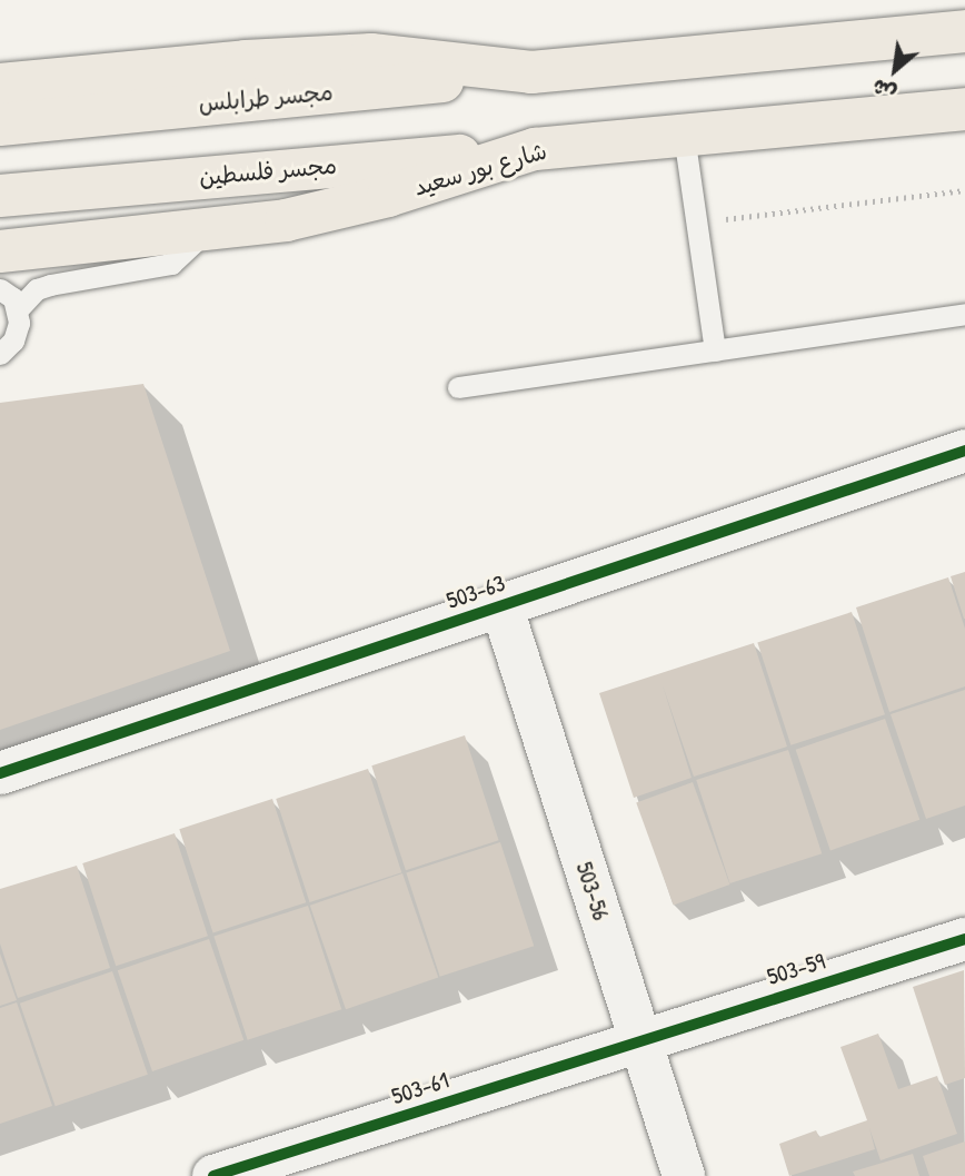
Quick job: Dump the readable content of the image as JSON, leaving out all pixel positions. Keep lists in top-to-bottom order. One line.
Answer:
{"streets":{"main road":["مجسر طرابلس","شارع بور سعيد","مجسر فلسطين"],"street":["503-63","503-56","503-59","503-61"]},"crossings":[["شارع بور سعيد","مجسر فلسطين"],["503-63","503-56"],["503-56","503-59"],["503-56","503-61"],["503-59","503-61"]],"north":"bottom left"}
